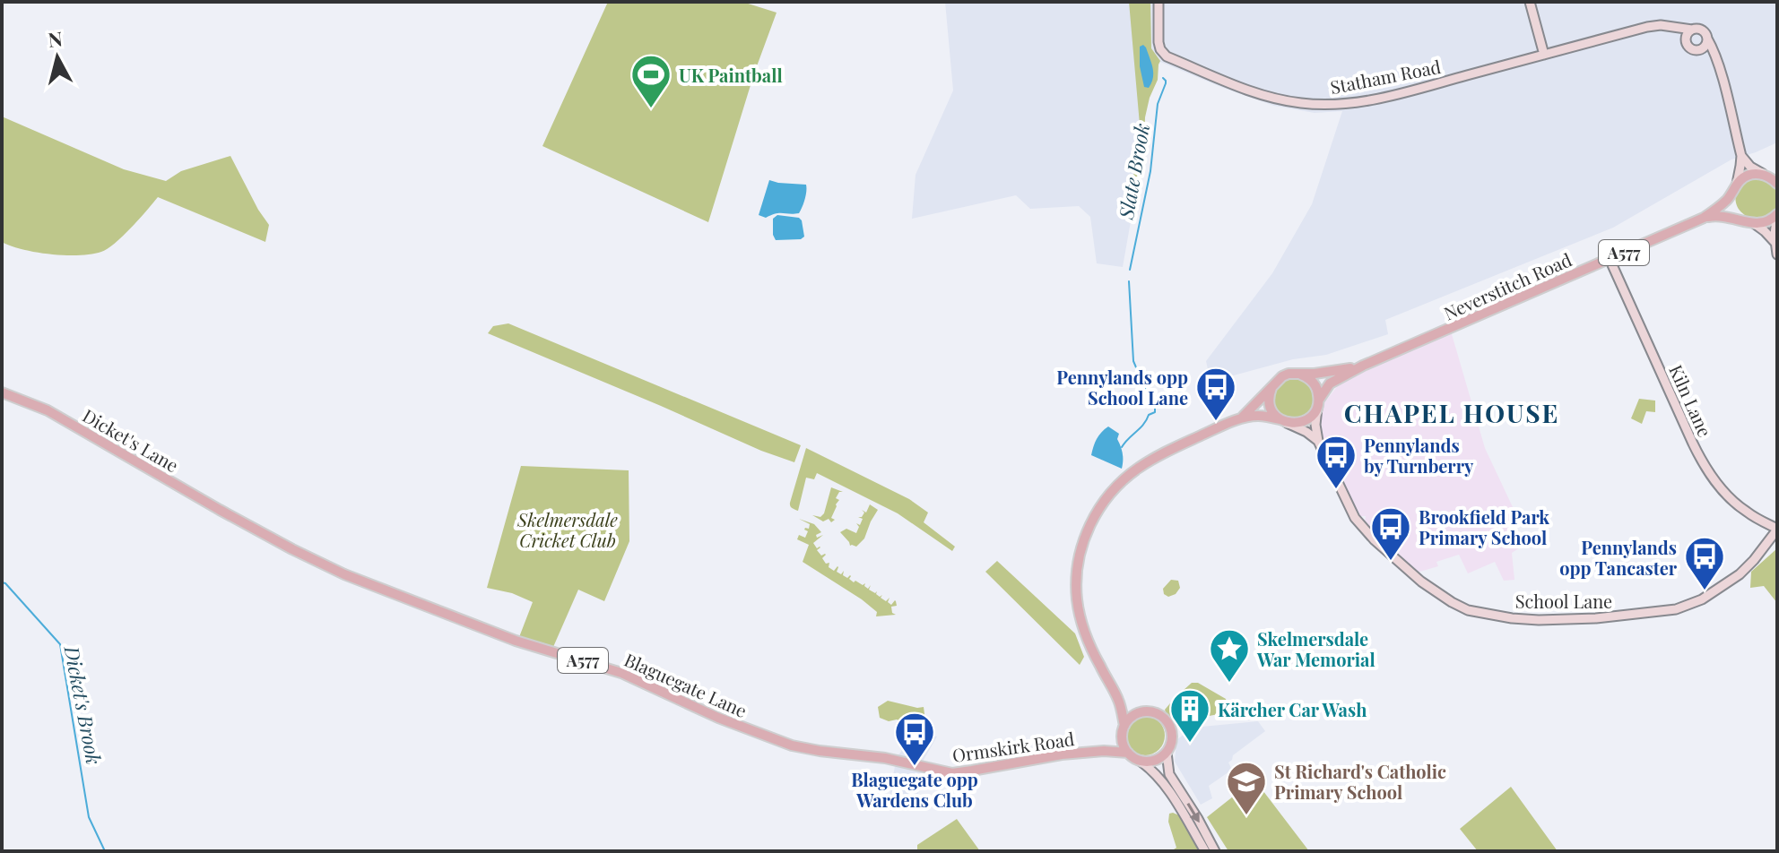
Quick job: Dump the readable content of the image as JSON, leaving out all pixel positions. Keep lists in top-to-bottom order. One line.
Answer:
{"streets":{"main road":["A577","Neverstitch Road","Dicket's Lane","Blaguegate Lane","Ormskirk Road"],"street":["Statham Road","Kiln Lane","School Lane"]},"crossings":[["A577","Neverstitch Road"],["A577","School Lane"],["A577","Ormskirk Road"],["Neverstitch Road","Kiln Lane"],["Neverstitch Road","School Lane"],["Kiln Lane","School Lane"],["Dicket's Lane","Blaguegate Lane"],["Blaguegate Lane","Ormskirk Road"]],"districts":["CHAPEL HOUSE"],"water":["Slate Brook","Dicket's Brook"],"parks":["Skelmersdale Cricket Club"],"places":{"sports":["UK Paintball"],"bus stop":["Pennylands opp School Lane","Pennylands by Turnberry","Brookfield Park Primary School","Pennylands opp Tancaster","Blaguegate opp Wardens Club"],"place":["Skelmersdale War Memorial"],"building":["Kärcher Car Wash"],"school or university":["St Richard's Catholic Primary School"]},"north":"top"}
